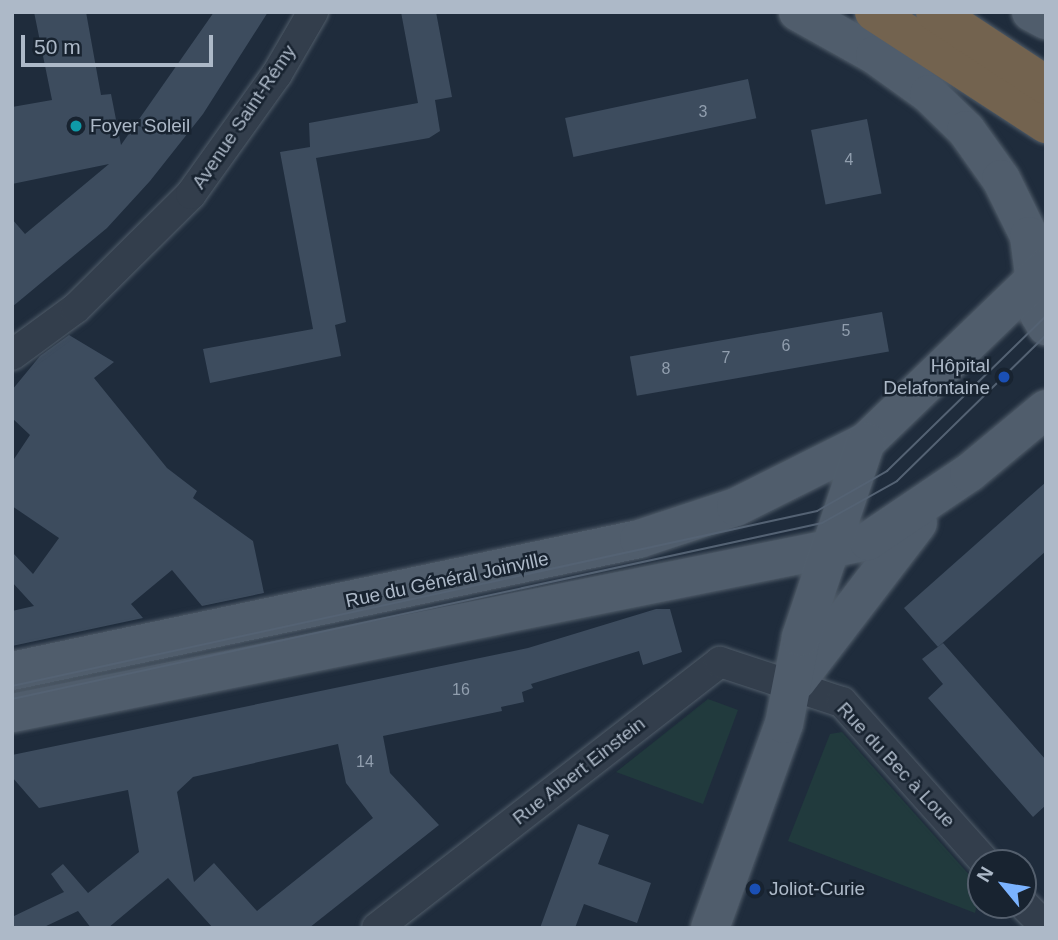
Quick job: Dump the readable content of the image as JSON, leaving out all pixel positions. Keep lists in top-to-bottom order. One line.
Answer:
{"streets":{"main road":["Rue du Général Joinville"],"street":["Avenue Saint-Rémy","Rue du Bec à Loue","Rue Albert Einstein"]},"crossings":[["Rue du Bec à Loue","Rue Albert Einstein"]],"places":["Foyer Soleil","Hôpital Delafontaine","Joliot-Curie"],"house_numbers":["3","4","5","6","7","8","16","14"],"scale_bar":"50 m","north":"top left"}
